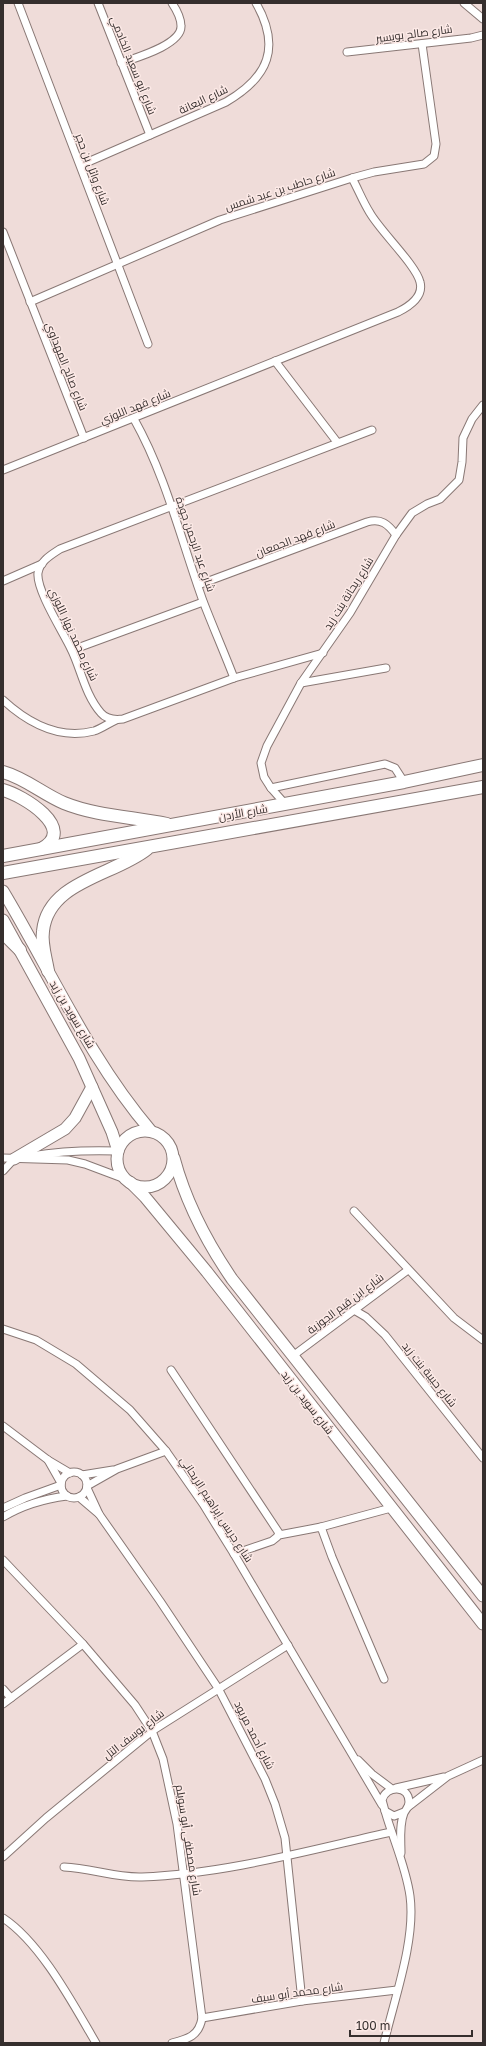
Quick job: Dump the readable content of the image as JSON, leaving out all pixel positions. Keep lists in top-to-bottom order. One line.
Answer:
{"streets":{"highway":["شارع الأردن"],"main road":["شارع سويد بن زيد"],"street":["شارع صالح بويسير","شارع أبو سعيد الخادمي","شارع البعانة","شارع وائل بن حجر","شارع حاطب بن عبد شمس","شارع صالح المهداوي","شارع فهد اللوزي","شارع فهد الجمعان","شارع عبد الرحمن جودة","شارع ريحانة بنت زيد","شارع محمد نهار اللوزي","شارع ابن قيم الجوزية","شارع حبيبة بنت زيد","شارع جريس إبراهيم الريحاني","شارع يوسف التل","شارع أحمد مريود","شارع مصطفى أبو سويلم","شارع محمد أبو سيف"]},"crossings":[["شارع صالح بويسير","شارع حاطب بن عبد شمس"],["شارع أبو سعيد الخادمي","شارع البعانة"],["شارع البعانة","شارع وائل بن حجر"],["شارع وائل بن حجر","شارع حاطب بن عبد شمس"],["شارع حاطب بن عبد شمس","شارع صالح المهداوي"],["شارع حاطب بن عبد شمس","شارع فهد اللوزي"],["شارع صالح المهداوي","شارع فهد اللوزي"],["شارع فهد اللوزي","شارع عبد الرحمن جودة"],["شارع فهد الجمعان","شارع عبد الرحمن جودة"],["شارع فهد الجمعان","شارع ريحانة بنت زيد"],["شارع ريحانة بنت زيد","شارع الأردن"],["شارع سويد بن زيد","شارع ابن قيم الجوزية"],["شارع ابن قيم الجوزية","شارع حبيبة بنت زيد"],["شارع جريس إبراهيم الريحاني","شارع يوسف التل"],["شارع جريس إبراهيم الريحاني","شارع محمد أبو سيف"],["شارع يوسف التل","شارع أحمد مريود"],["شارع يوسف التل","شارع مصطفى أبو سويلم"],["شارع أحمد مريود","شارع محمد أبو سيف"],["شارع مصطفى أبو سويلم","شارع محمد أبو سيف"]],"scale_bar":"100 m"}
